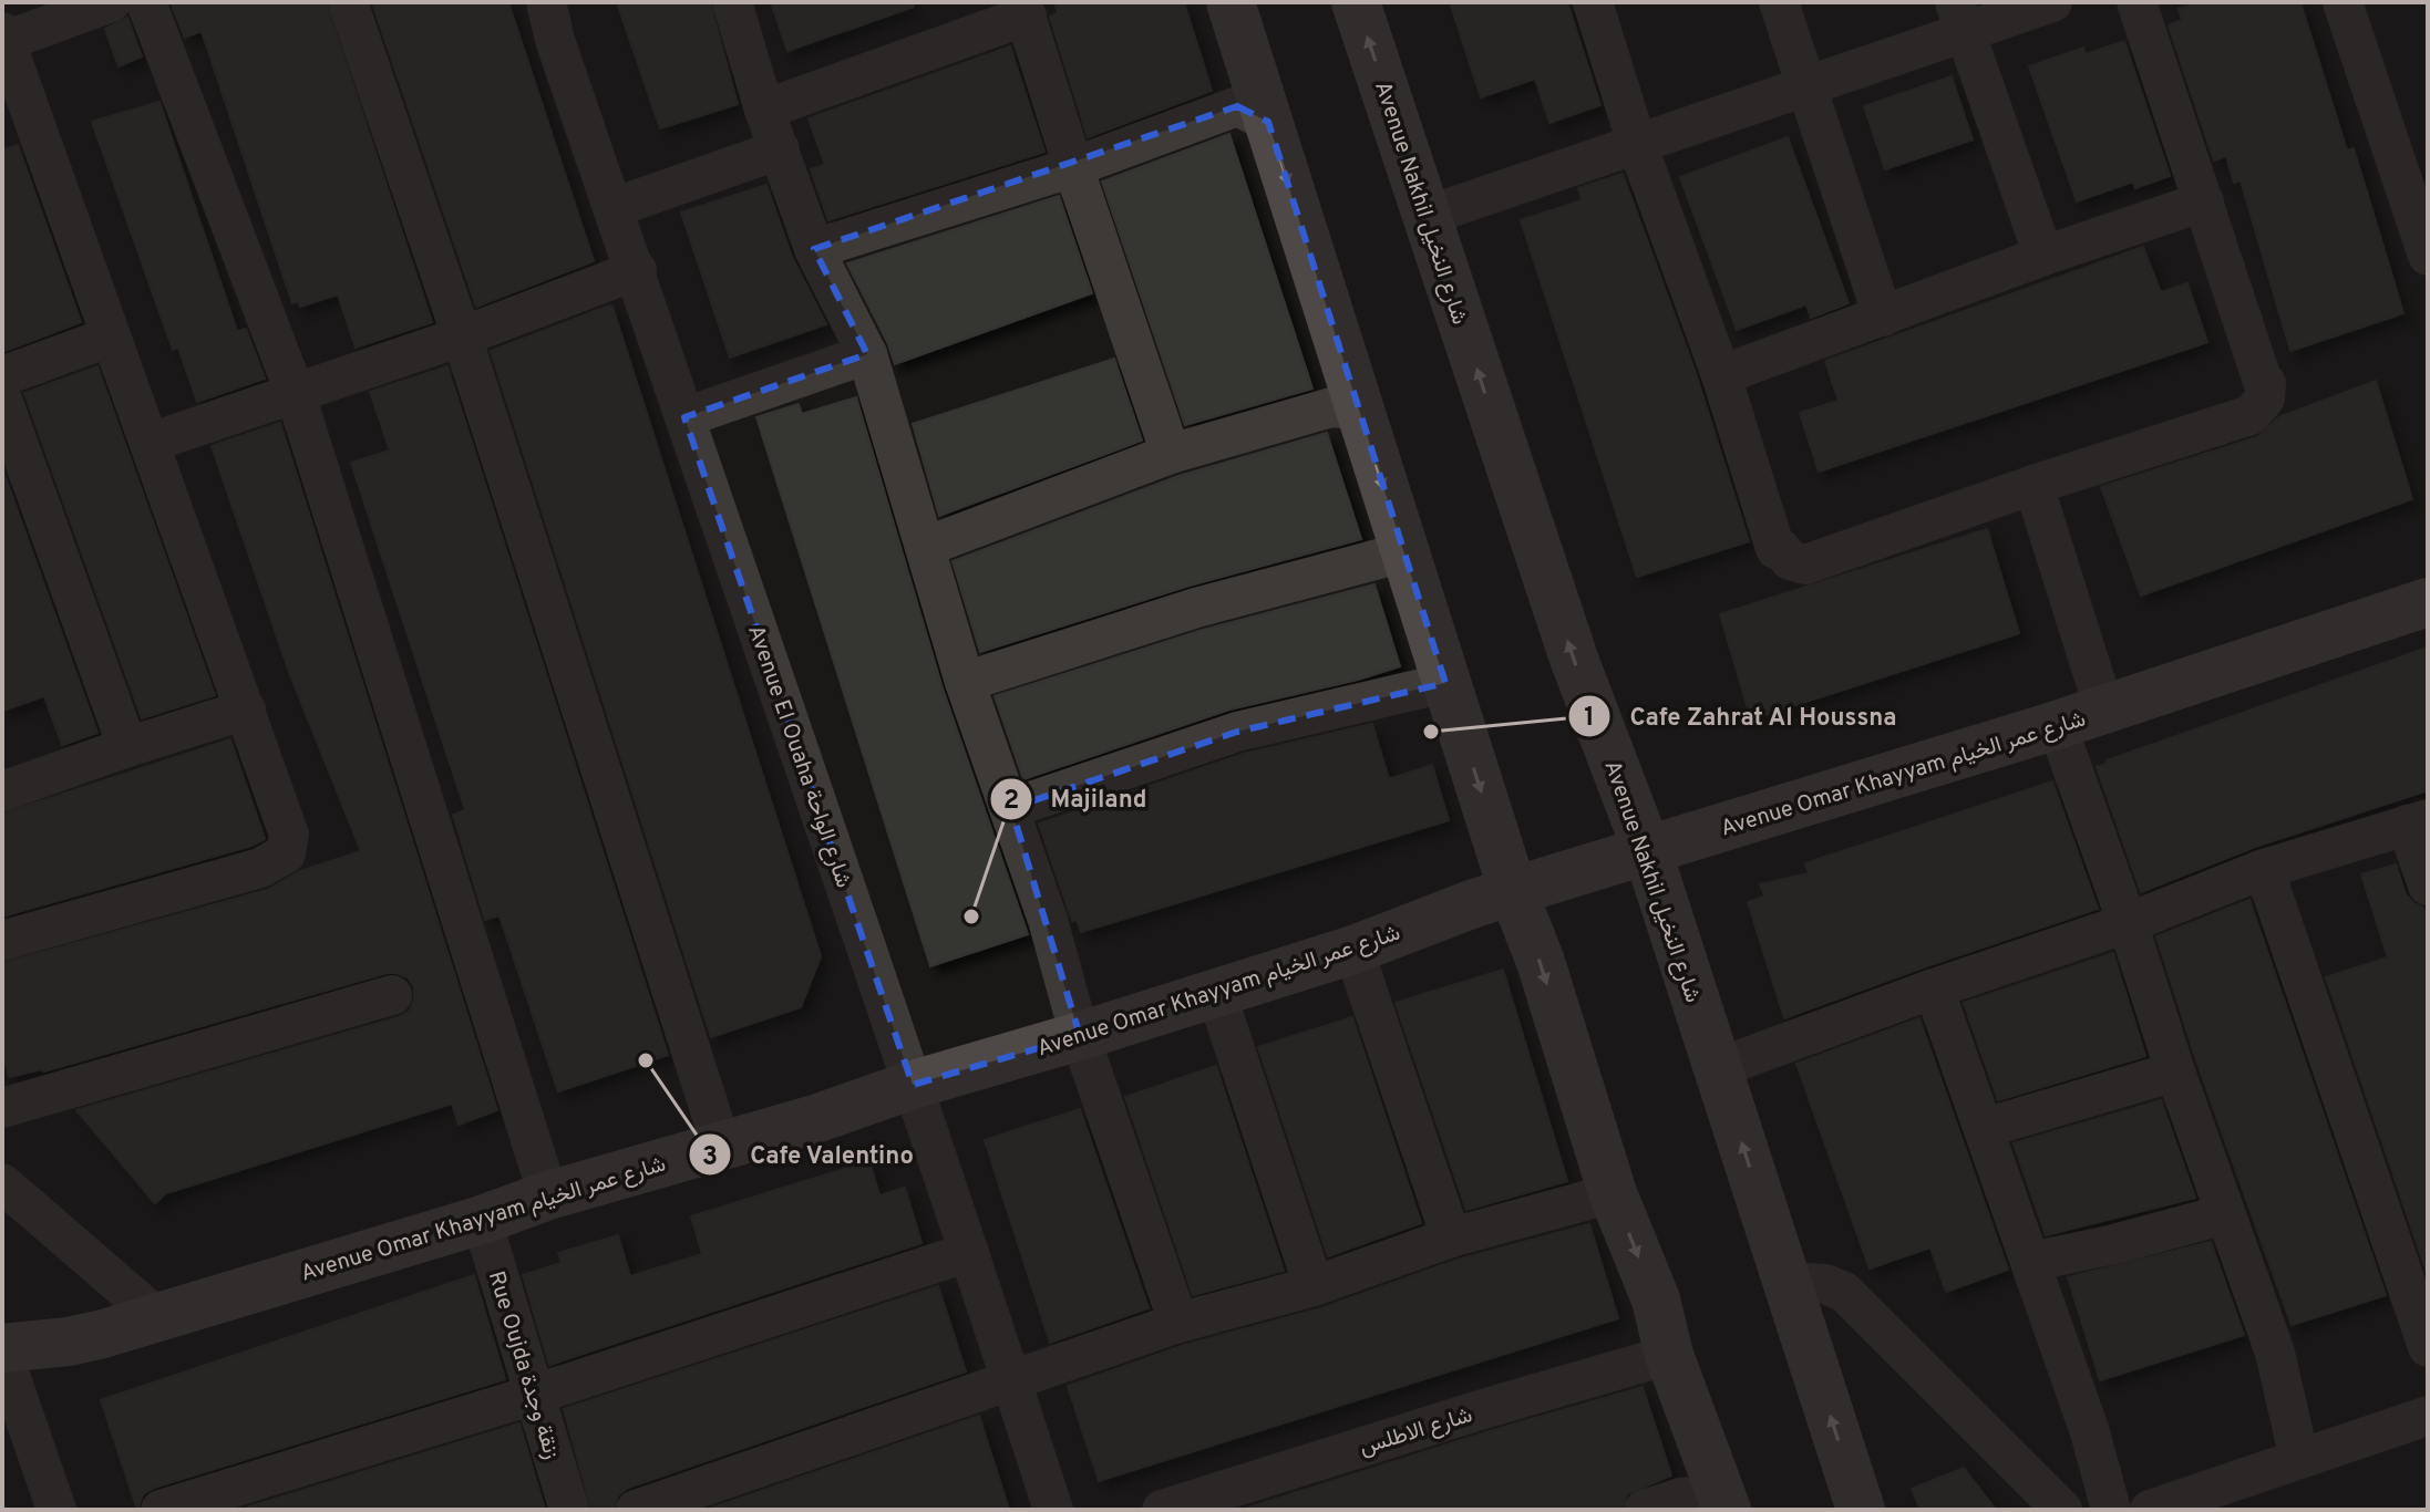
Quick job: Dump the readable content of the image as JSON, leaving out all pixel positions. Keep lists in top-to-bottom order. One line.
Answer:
{"streets":{"street":["Avenue Nakhil شارع النخيل","Avenue El Ouaha شارع الواحة","Avenue Omar Khayyam شارع عمر الخيام","Rue Oujda زنقة وجدة","شارع الاطلس"]},"crossings":[["Avenue Nakhil شارع النخيل","Avenue Omar Khayyam شارع عمر الخيام"],["Avenue El Ouaha شارع الواحة","Avenue Omar Khayyam شارع عمر الخيام"],["Avenue Omar Khayyam شارع عمر الخيام","Rue Oujda زنقة وجدة"]],"places":["Cafe Zahrat Al Houssna","Majiland","Cafe Valentino"]}
